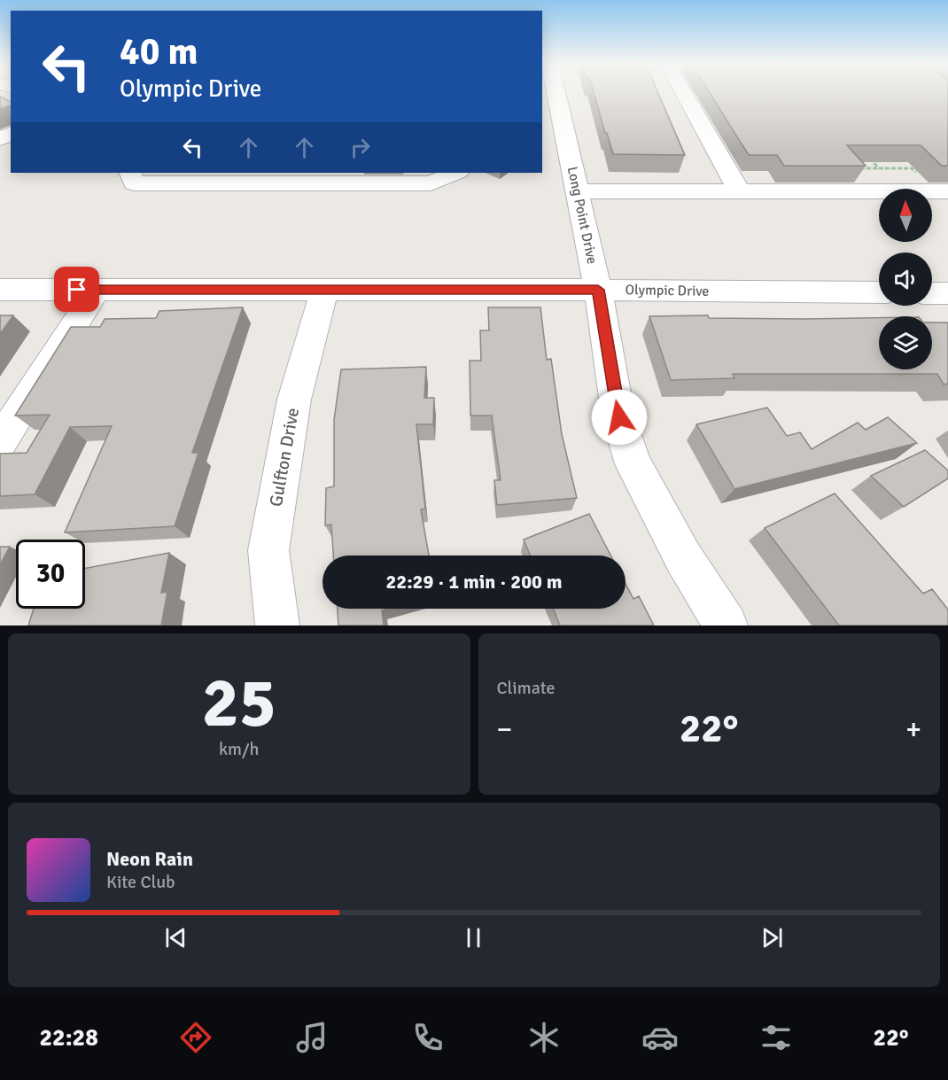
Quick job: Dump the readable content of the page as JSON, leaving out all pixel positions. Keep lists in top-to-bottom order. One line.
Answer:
{"streets":{"street":["Long Point Drive","Olympic Drive","Gulfton Drive"]},"crossings":[["Long Point Drive","Olympic Drive"],["Olympic Drive","Gulfton Drive"]],"north":"top","page":{"turn":["40 m","Olympic Drive"],"limit":"30","trip":"22:29 · 1 min · 200 m","tile":[["25","km/h"],"Climate"],"heat":["−","22°","+"],"song":["Neon Rain","Kite Club"],"tabs":["22:28","22°"]}}
